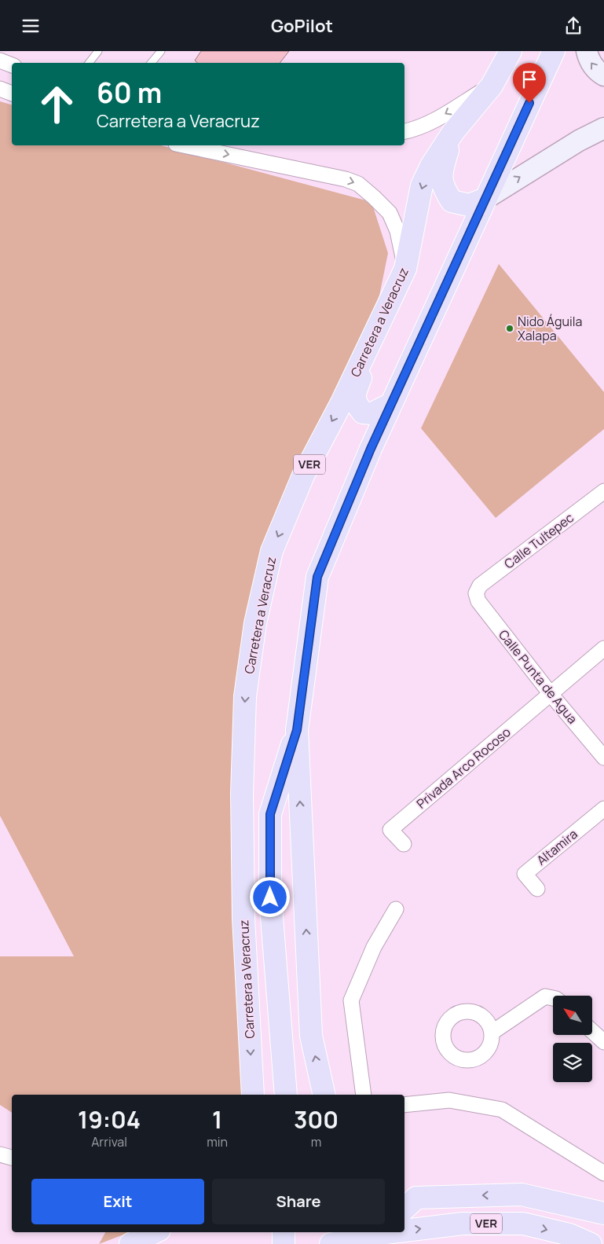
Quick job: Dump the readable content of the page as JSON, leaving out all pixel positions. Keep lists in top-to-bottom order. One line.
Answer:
{"streets":{"main road":["Carretera a Veracruz","VER"],"street":["Calle Tultepec","Calle Punta de Agua","Privada Arco Rocoso","Altamira"]},"crossings":[["Calle Tultepec","Calle Punta de Agua"],["Calle Punta de Agua","Privada Arco Rocoso"]],"places":["Nido Águila Xalapa"],"north":"top left","page":{"header":"GoPilot","turn":["60 m","Carretera a Veracruz"],"eta":["19:04","Arrival","1","min","300","m"],"buttons":["Exit","Share"]}}
